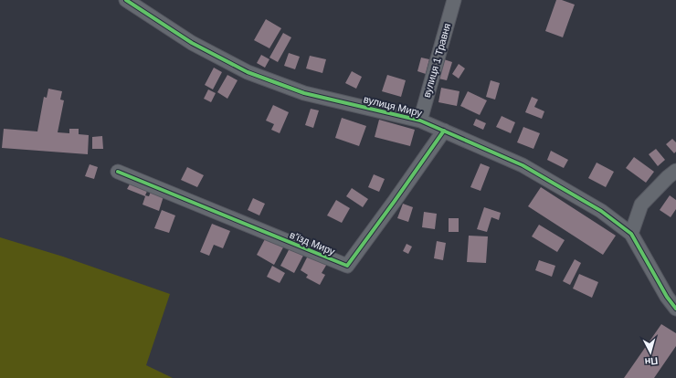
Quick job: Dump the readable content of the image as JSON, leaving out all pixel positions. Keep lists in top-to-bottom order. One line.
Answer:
{"streets":{"street":["вулиця 1 Травня","вулиця Миру","в'їзд Миру"]},"crossings":[["вулиця 1 Травня","вулиця Миру"],["вулиця Миру","в'їзд Миру"]],"north":"bottom"}
